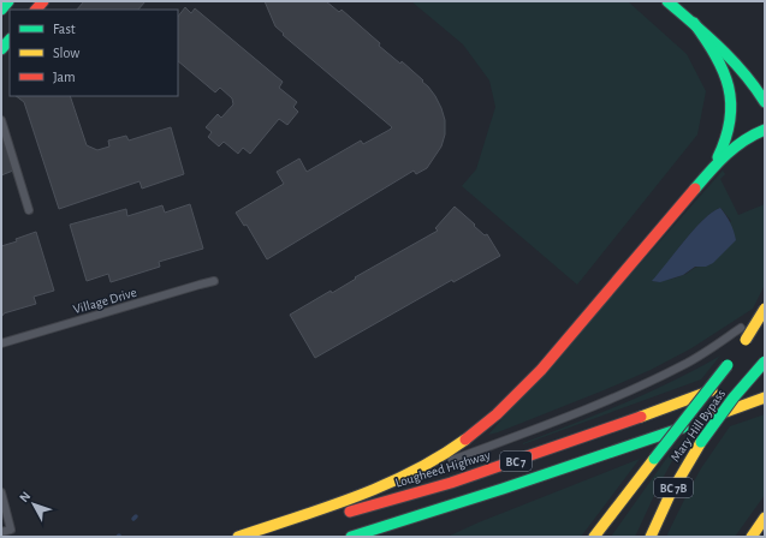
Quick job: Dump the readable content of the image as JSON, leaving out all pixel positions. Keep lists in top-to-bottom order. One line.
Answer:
{"streets":{"main road":["Mary Hill Bypass","BC 7","Lougheed Highway","BC 7B"],"lane":["Village Drive"]},"legend":["Fast","Slow","Jam"],"north":"top left"}
